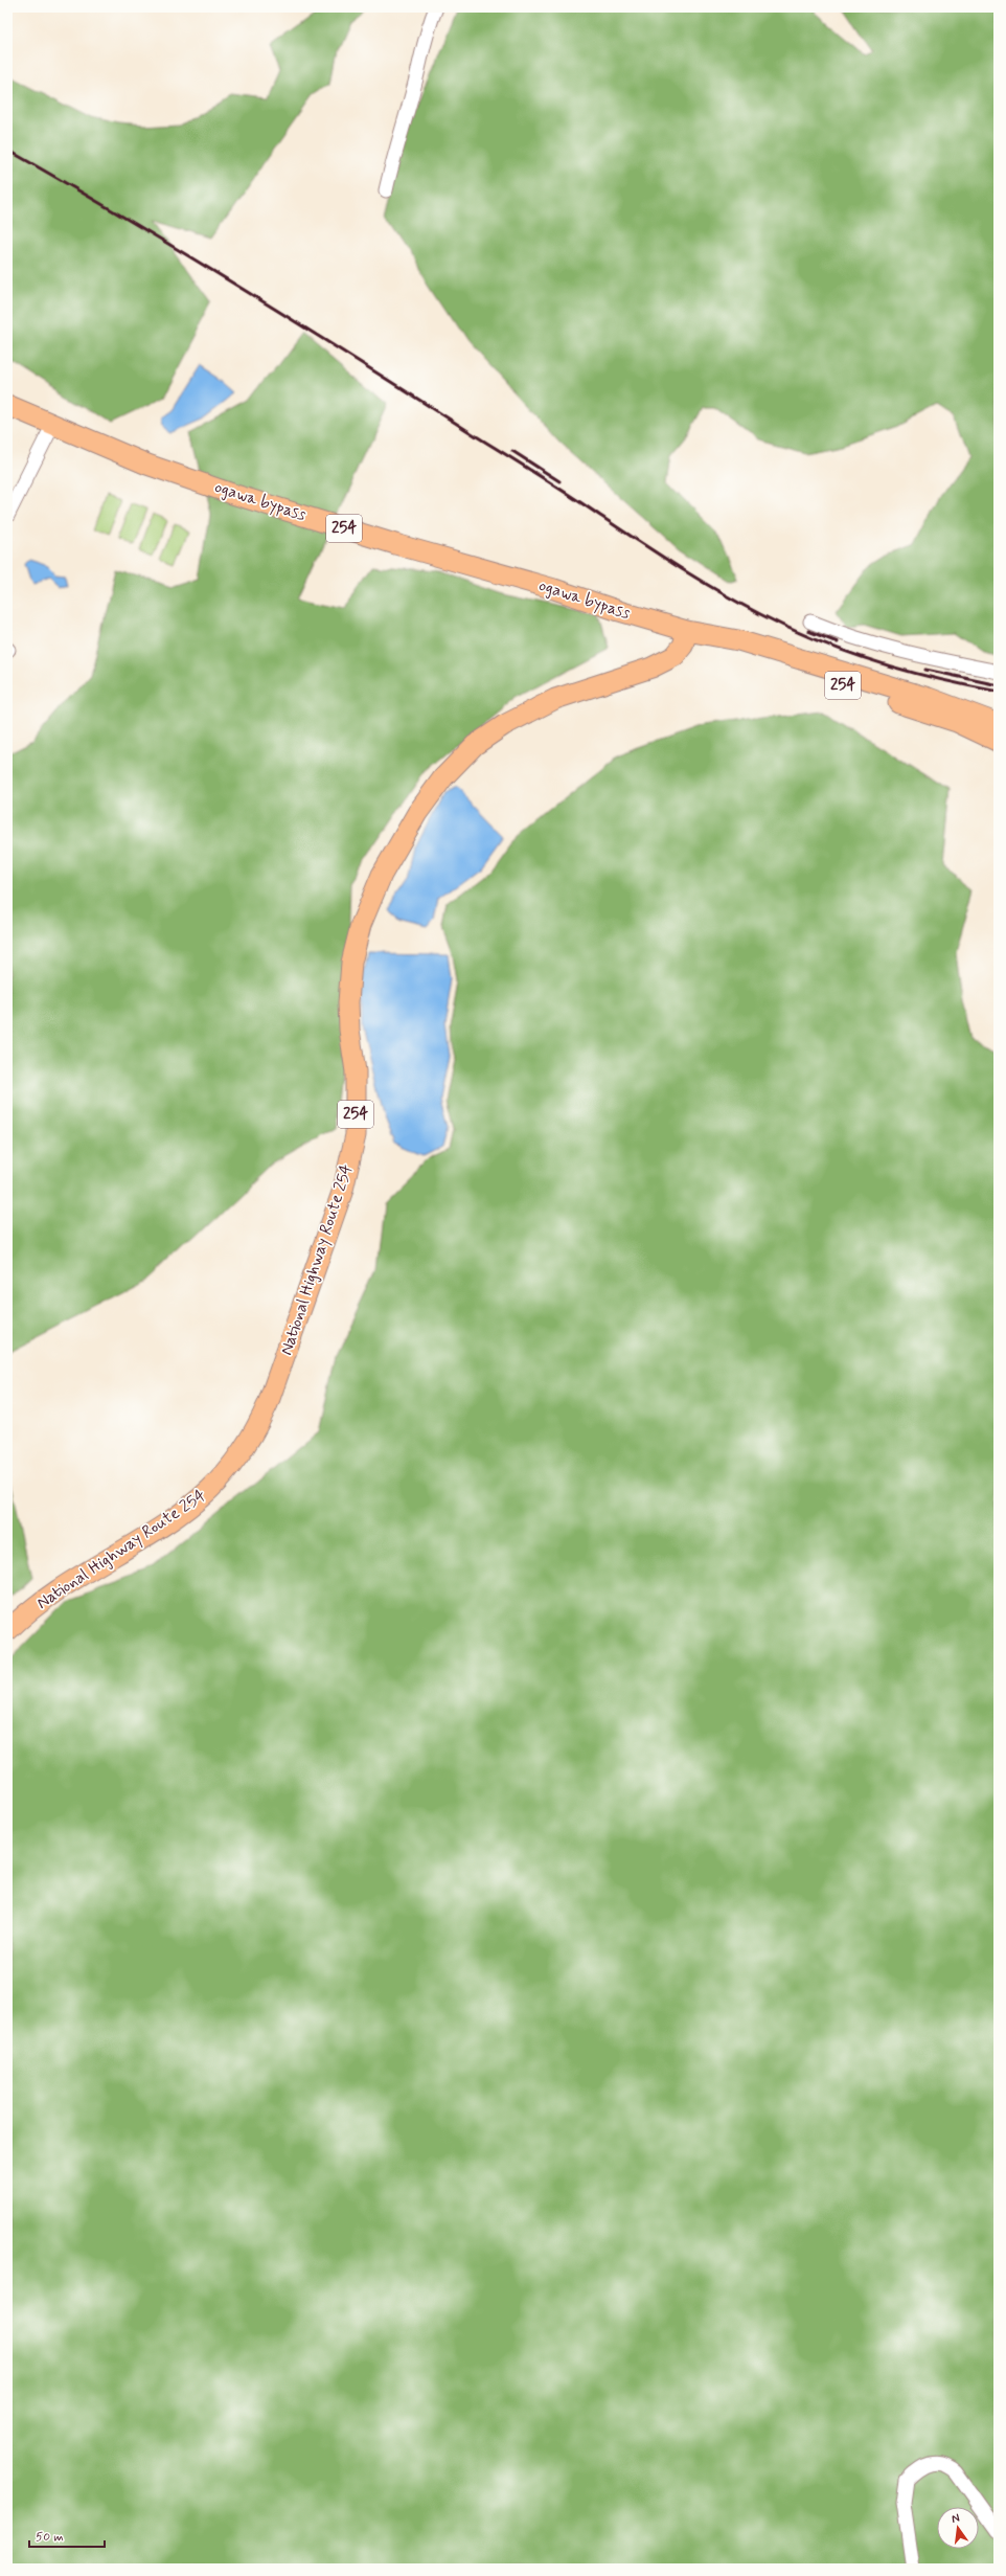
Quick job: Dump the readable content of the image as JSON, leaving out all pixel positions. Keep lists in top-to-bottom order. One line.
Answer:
{"streets":{"highway":["ogawa bypass","254","National Highway Route 254"]},"crossings":[["ogawa bypass","254"],["ogawa bypass","National Highway Route 254"],["254","National Highway Route 254"]],"scale_bar":"50 m","north":"top"}
